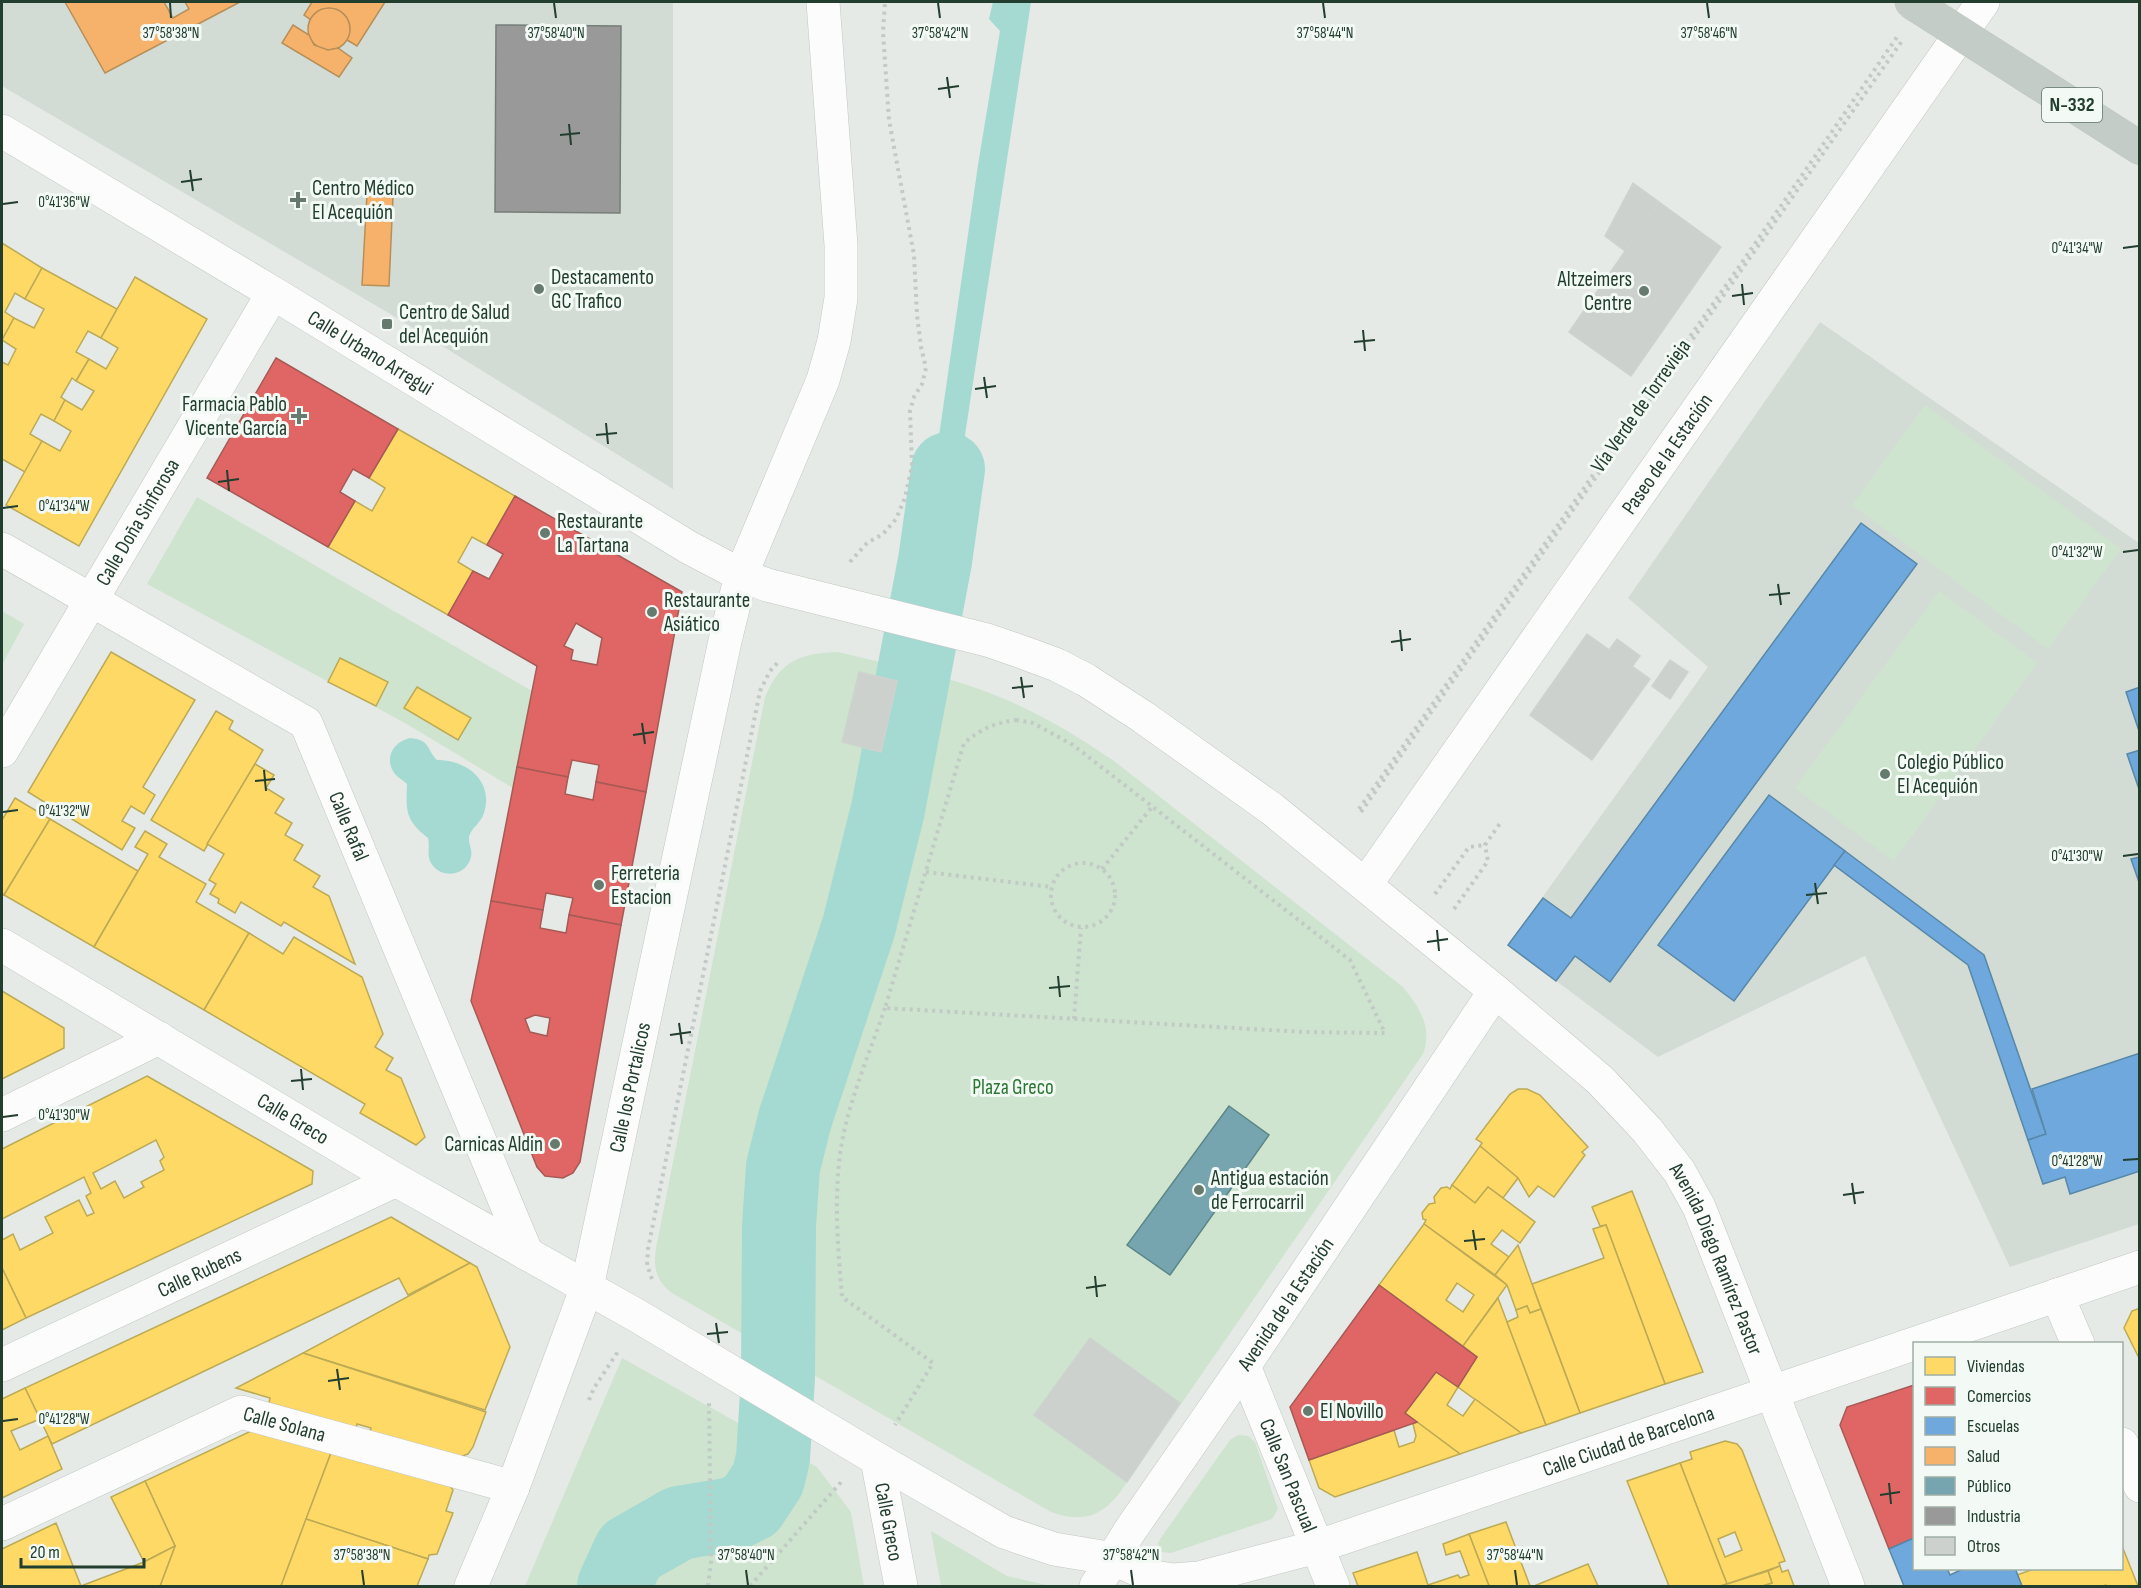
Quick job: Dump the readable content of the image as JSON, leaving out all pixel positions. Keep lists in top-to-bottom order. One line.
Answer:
{"streets":{"highway":["N-332"],"street":["Calle Urbano Arregui","Paseo de la Estación","Calle Doña Sinforosa","Calle Rafal","Calle los Portalicos","Calle Greco","Avenida Diego Ramírez Pastor","Calle Rubens","Avenida de la Estación","Calle Solana","Calle Ciudad de Barcelona","Calle San Pascual"],"path":["Vía Verde de Torrevieja"]},"crossings":[["N-332","Vía Verde de Torrevieja"],["Calle Urbano Arregui","Paseo de la Estación"],["Calle Urbano Arregui","Calle Doña Sinforosa"],["Calle Urbano Arregui","Calle los Portalicos"],["Calle Doña Sinforosa","Calle Rafal"],["Calle Rafal","Calle Greco"],["Calle los Portalicos","Calle Greco"],["Calle los Portalicos","Calle Solana"],["Calle Greco","Calle Rubens"],["Avenida Diego Ramírez Pastor","Avenida de la Estación"],["Avenida Diego Ramírez Pastor","Calle Ciudad de Barcelona"],["Avenida de la Estación","Calle Ciudad de Barcelona"],["Avenida de la Estación","Calle San Pascual"],["Calle Ciudad de Barcelona","Calle San Pascual"]],"parks":["Plaza Greco"],"places":{"health":["Centro Médico El Acequión","Farmacia Pablo Vicente García"],"other":["Destacamento GC Trafico","Altzeimers Centre","Restaurante La Tartana","Restaurante Asiático","Colegio Público El Acequión","Ferreteria Estacion","Carnicas Aldin","Antigua estación de Ferrocarril","El Novillo"],"transit":["Centro de Salud del Acequión"]},"legend":["Viviendas","Comercios","Escuelas","Salud","Público","Industria","Otros"],"scale_bar":"20 m","coordinates":["37°58'38\"N","37°58'40\"N","37°58'42\"N","37°58'44\"N","37°58'46\"N","0°41'36\"W","0°41'34\"W","0°41'32\"W","0°41'30\"W","0°41'28\"W"]}
